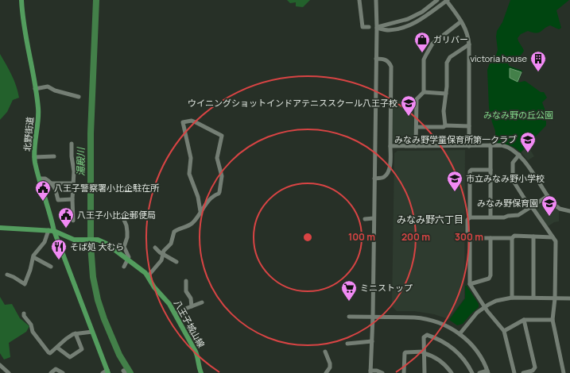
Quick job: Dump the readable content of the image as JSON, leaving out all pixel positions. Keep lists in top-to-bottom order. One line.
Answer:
{"streets":{"main road":["北野街道","八王子城山線"]},"crossings":[["北野街道","八王子城山線"]],"districts":["みなみ野六丁目"],"water":["湯殿川"],"parks":["みなみ野の丘公園"],"places":{"shop":["ガリバー"],"building":["victoria house"],"school or university":["ウイニングショットインドアテニススクール八王子校","みなみ野学童保育所第一クラブ","市立みなみ野小学校","みなみ野保育園"],"public building":["八王子警察署小比企駐在所","八王子小比企郵便局"],"restaurant":["そば処 大むら"],"supermarket":["ミニストップ"]},"rings":["100 m","200 m","300 m"]}
